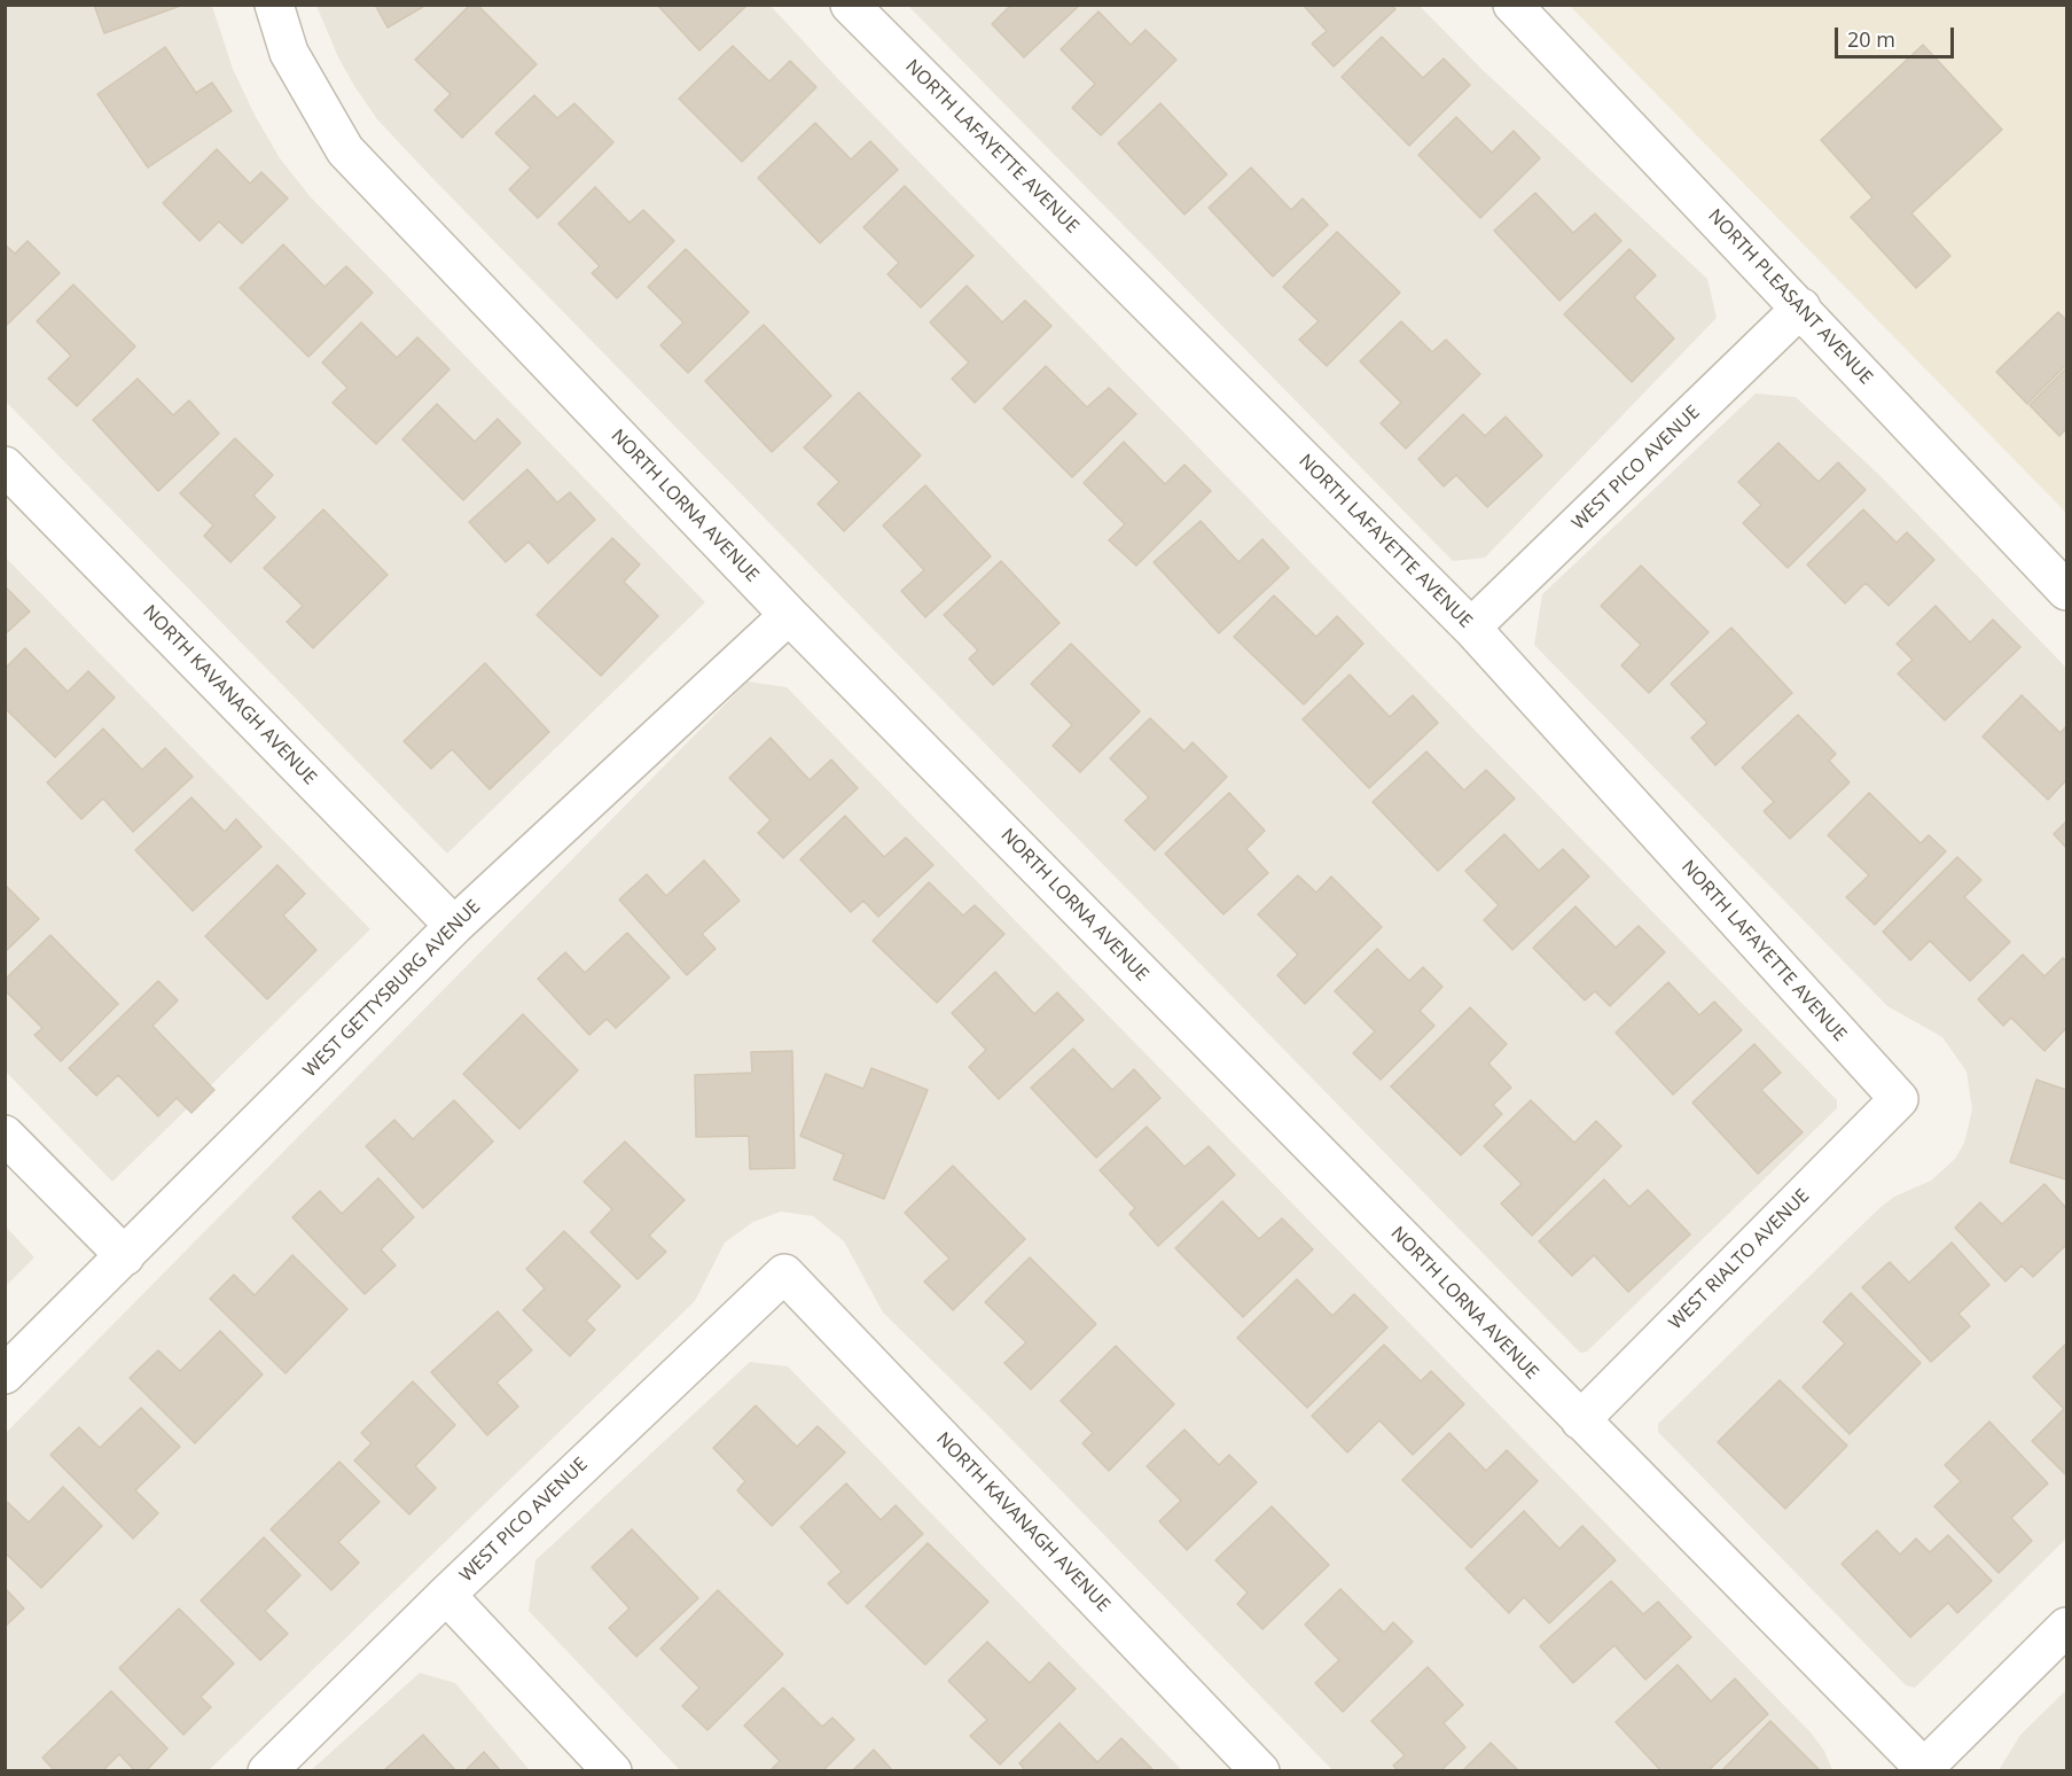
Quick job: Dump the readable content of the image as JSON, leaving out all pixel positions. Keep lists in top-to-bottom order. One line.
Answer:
{"streets":{"street":["NORTH LAFAYETTE AVENUE","NORTH PLEASANT AVENUE","WEST PICO AVENUE","NORTH LORNA AVENUE","NORTH KAVANAGH AVENUE","WEST GETTYSBURG AVENUE","WEST RIALTO AVENUE"]},"crossings":[["NORTH LAFAYETTE AVENUE","WEST PICO AVENUE"],["NORTH LAFAYETTE AVENUE","WEST RIALTO AVENUE"],["NORTH PLEASANT AVENUE","WEST PICO AVENUE"],["WEST PICO AVENUE","NORTH KAVANAGH AVENUE"],["NORTH LORNA AVENUE","WEST GETTYSBURG AVENUE"],["NORTH LORNA AVENUE","WEST RIALTO AVENUE"],["NORTH KAVANAGH AVENUE","WEST GETTYSBURG AVENUE"]],"scale_bar":"20 m"}
